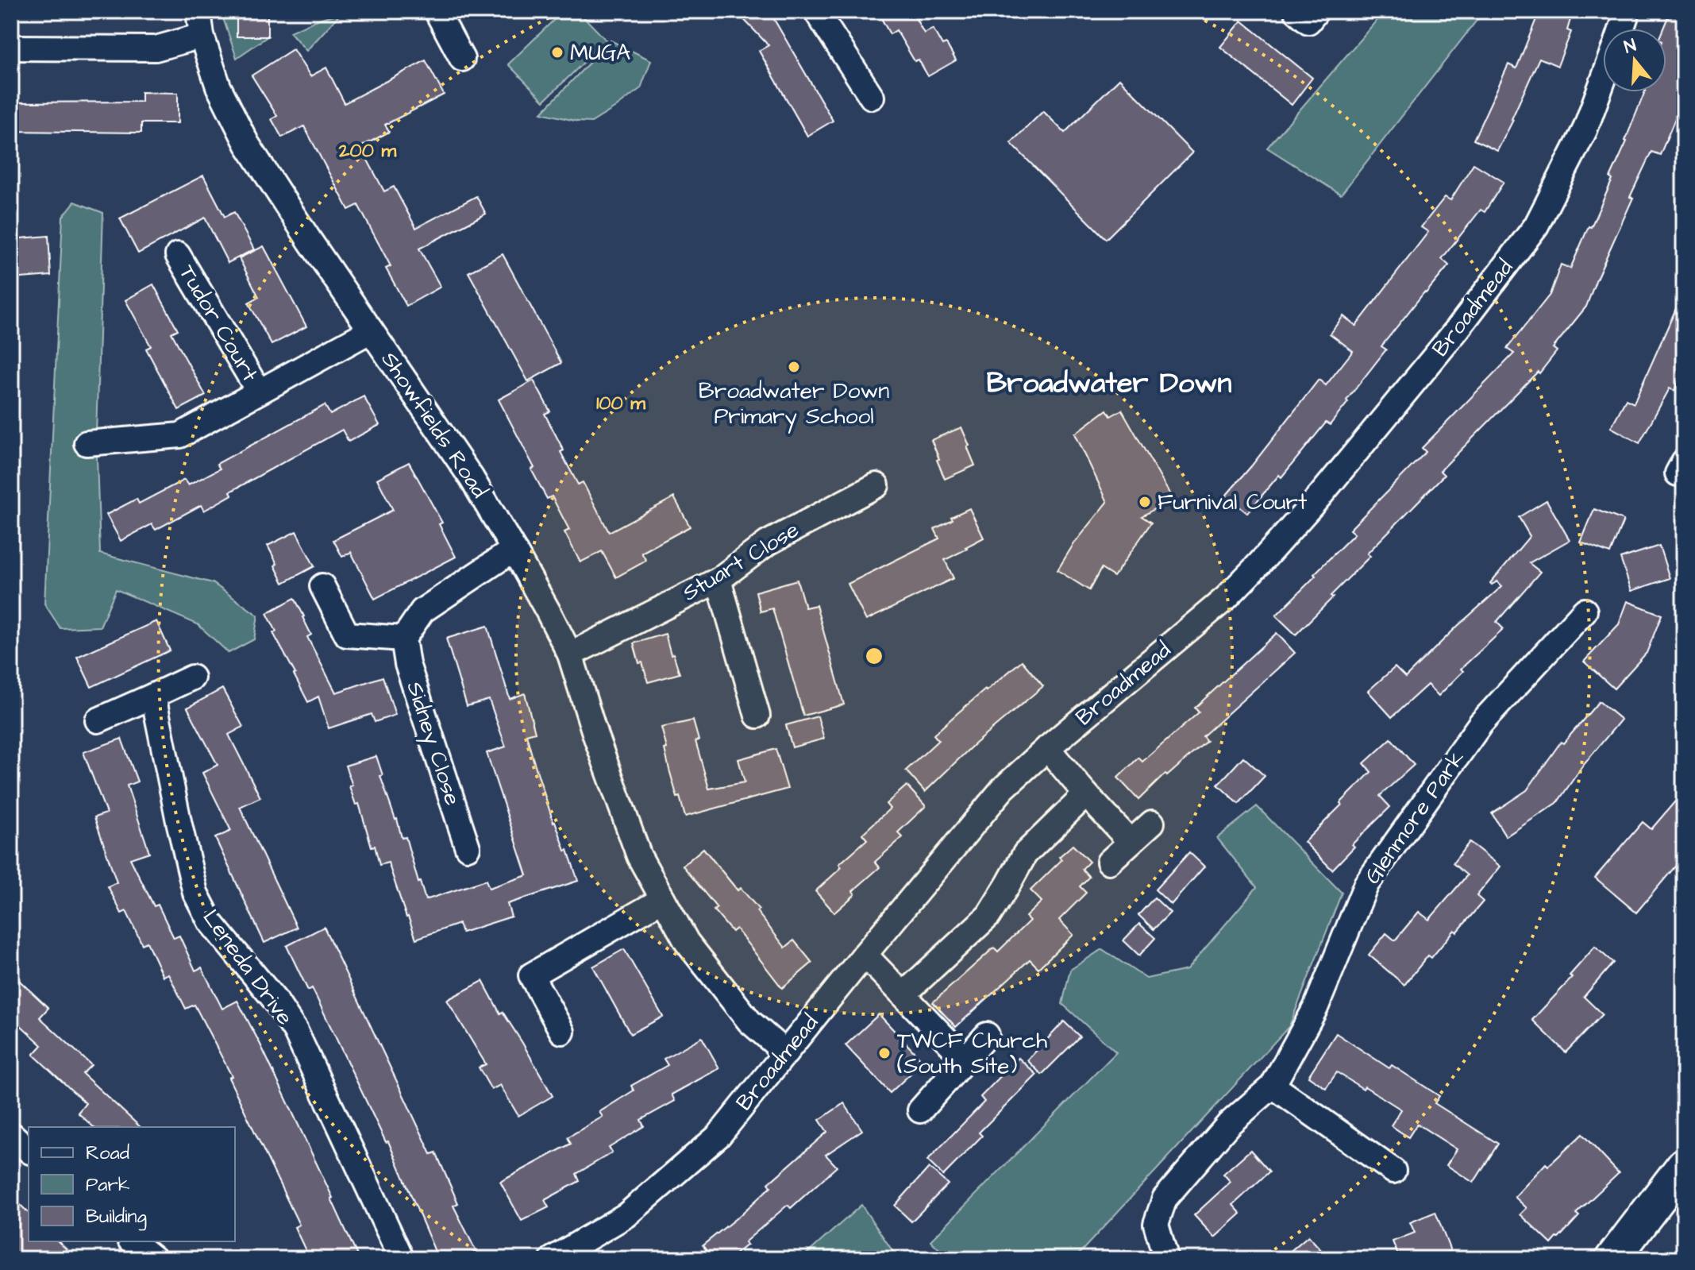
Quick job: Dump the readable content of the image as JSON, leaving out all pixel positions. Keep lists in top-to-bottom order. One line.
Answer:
{"streets":{"street":["Broadmead","Tudor Court","Showfields Road","Stuart Close","Sidney Close","Glenmore Park","Leneda Drive"]},"crossings":[["Broadmead","Showfields Road"],["Tudor Court","Showfields Road"],["Showfields Road","Stuart Close"]],"districts":["Broadwater Down"],"places":["MUGA","Broadwater Down Primary School","Furnival Court","TWCF Church (South Site)"],"legend":["Road","Park","Building"],"north":"top","rings":["200 m","100 m"]}
